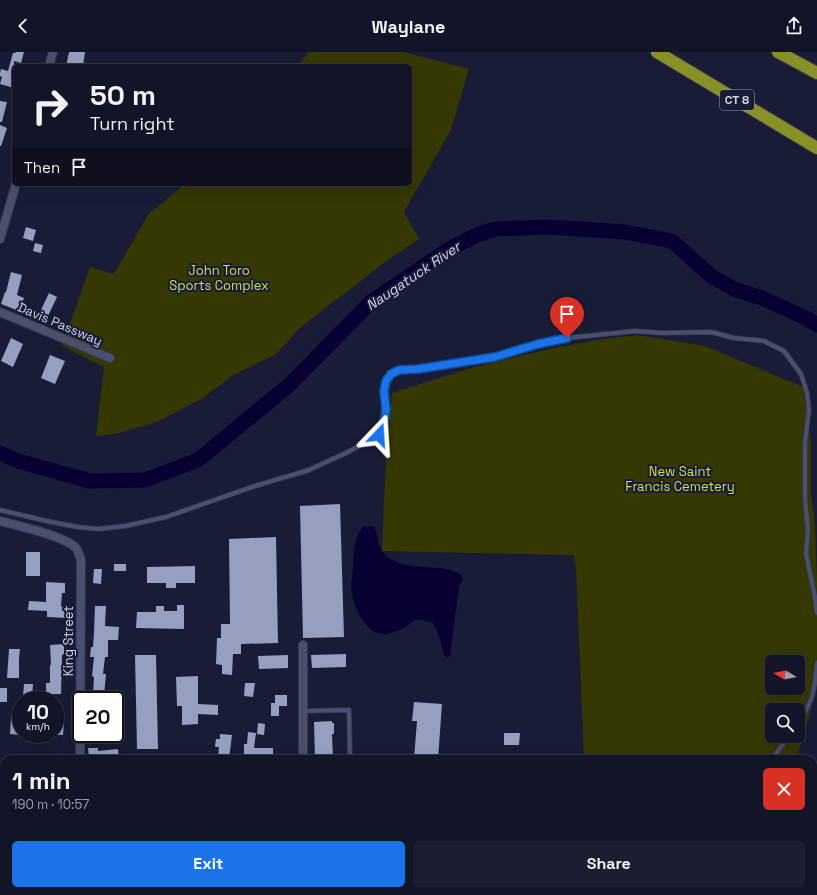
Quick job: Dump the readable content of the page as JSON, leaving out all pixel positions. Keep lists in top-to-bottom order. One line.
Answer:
{"streets":{"highway":["CT 8"],"street":["Davis Passway","King Street"]},"water":["Naugatuck River"],"parks":["John Toro Sports Complex","New Saint Francis Cemetery"],"north":"left","page":{"header":"Waylane","turn":["50 m","Turn right"],"then":"Then","speed":"10 km/h","limit":"20","heading":["1 min","190 m · 10:57"],"buttons":["Exit","Share"]}}
